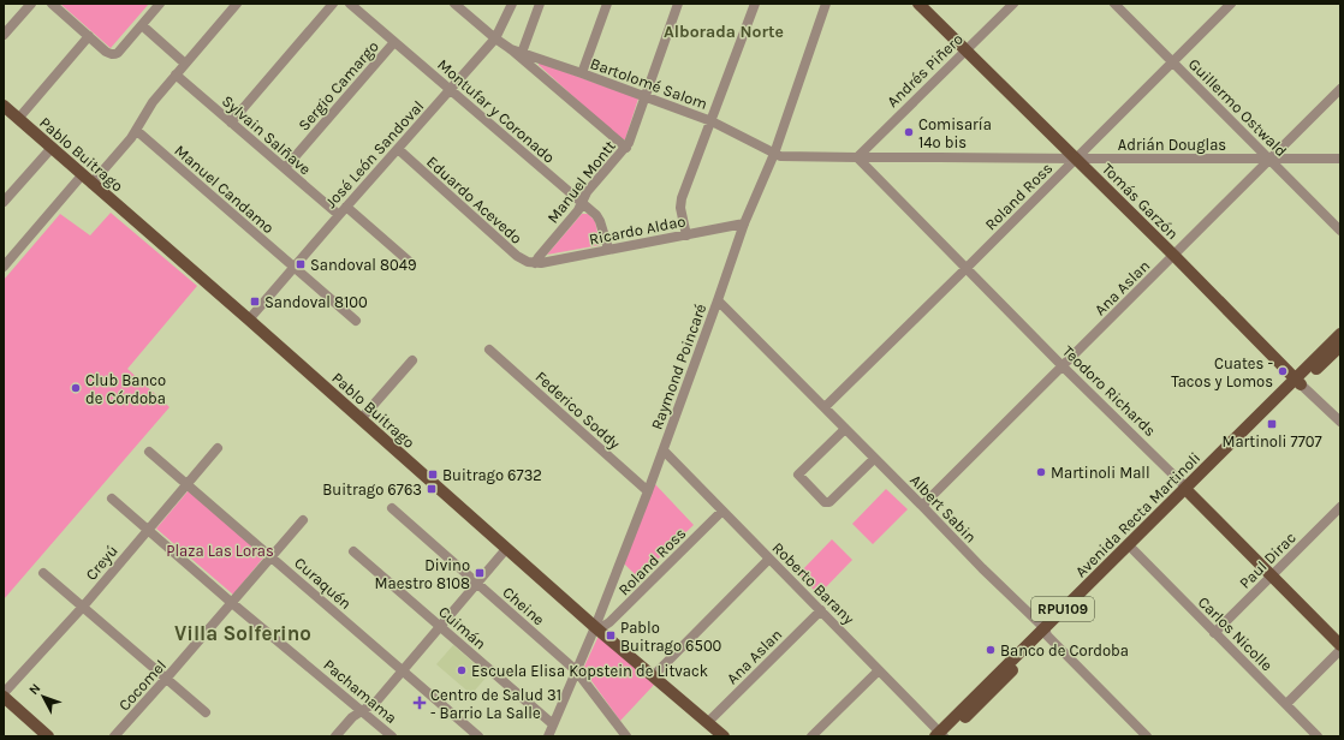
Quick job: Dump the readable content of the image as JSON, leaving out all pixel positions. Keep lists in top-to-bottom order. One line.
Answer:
{"streets":{"main road":["Pablo Buitrago","Tomás Garzón","Teodoro Richards","Avenida Recta Martinoli","RPU109"],"street":["Andrés Piñero","Bartolomé Salom","Sergio Camargo","Guillermo Ostwald","Montufar y Coronado","Sylvain Salñave","Adrián Douglas","José León Sandoval","Manuel Montt","Manuel Candamo","Roland Ross","Eduardo Acevedo","Ricardo Aldao","Ana Aslan","Raymond Poincaré","Federico Soddy","Albert Sabin","Paul Dirac","Creyú","Curaquén","Roberto Barany","Cheine","Cuimán","Carlos Nicolle","Cocomel","Pachamama"]},"crossings":[["Andrés Piñero","Adrián Douglas"],["Andrés Piñero","Tomás Garzón"],["Andrés Piñero","Teodoro Richards"],["Bartolomé Salom","Adrián Douglas"],["Bartolomé Salom","José León Sandoval"],["Bartolomé Salom","Manuel Montt"],["Bartolomé Salom","Raymond Poincaré"],["Sergio Camargo","Montufar y Coronado"],["Sergio Camargo","Sylvain Salñave"],["Guillermo Ostwald","Adrián Douglas"],["Guillermo Ostwald","Roland Ross"],["Guillermo Ostwald","Ana Aslan"],["Montufar y Coronado","José León Sandoval"],["Montufar y Coronado","Manuel Montt"],["Montufar y Coronado","Ricardo Aldao"],["Sylvain Salñave","José León Sandoval"],["Adrián Douglas","Roland Ross"],["Adrián Douglas","Tomás Garzón"],["Adrián Douglas","Ana Aslan"],["Adrián Douglas","Raymond Poincaré"],["Adrián Douglas","Teodoro Richards"],["Pablo Buitrago","José León Sandoval"],["Pablo Buitrago","Roland Ross"],["Pablo Buitrago","Ana Aslan"],["Pablo Buitrago","Raymond Poincaré"],["José León Sandoval","Manuel Candamo"],["José León Sandoval","Eduardo Acevedo"],["Manuel Montt","Eduardo Acevedo"],["Manuel Montt","Ricardo Aldao"],["Roland Ross","Tomás Garzón"],["Roland Ross","Raymond Poincaré"],["Roland Ross","Teodoro Richards"],["Roland Ross","Albert Sabin"],["Roland Ross","Roberto Barany"],["Eduardo Acevedo","Ricardo Aldao"],["Tomás Garzón","Ana Aslan"],["Tomás Garzón","Avenida Recta Martinoli"],["Ricardo Aldao","Raymond Poincaré"],["Ana Aslan","Teodoro Richards"],["Ana Aslan","Albert Sabin"],["Ana Aslan","Roberto Barany"],["Raymond Poincaré","Federico Soddy"],["Raymond Poincaré","Albert Sabin"],["Raymond Poincaré","Roberto Barany"],["Raymond Poincaré","Cheine"],["Raymond Poincaré","Cuimán"],["Teodoro Richards","Avenida Recta Martinoli"],["Teodoro Richards","Paul Dirac"],["Albert Sabin","Avenida Recta Martinoli"],["Avenida Recta Martinoli","Roberto Barany"],["Avenida Recta Martinoli","Carlos Nicolle"],["Paul Dirac","Carlos Nicolle"],["Creyú","Curaquén"],["Creyú","Pachamama"],["Curaquén","Cocomel"],["Cocomel","Pachamama"]],"districts":["Alborada Norte","Villa Solferino"],"parks":["Plaza Las Loras"],"places":{"other":["Comisaría 14º bis","Cuates - Tacos y Lomos","Club Banco de Córdoba","Martinoli Mall","Banco de Cordoba","Escuela Elisa Kopstein de Litvack"],"transit":["Sandoval 8049","Sandoval 8100","Martinoli 7707","Buitrago 6732","Buitrago 6763","Divino Maestro 8108","Pablo Buitrago 6500"],"health":["Centro de Salud 31 - Barrio La Salle"]},"north":"top left"}
